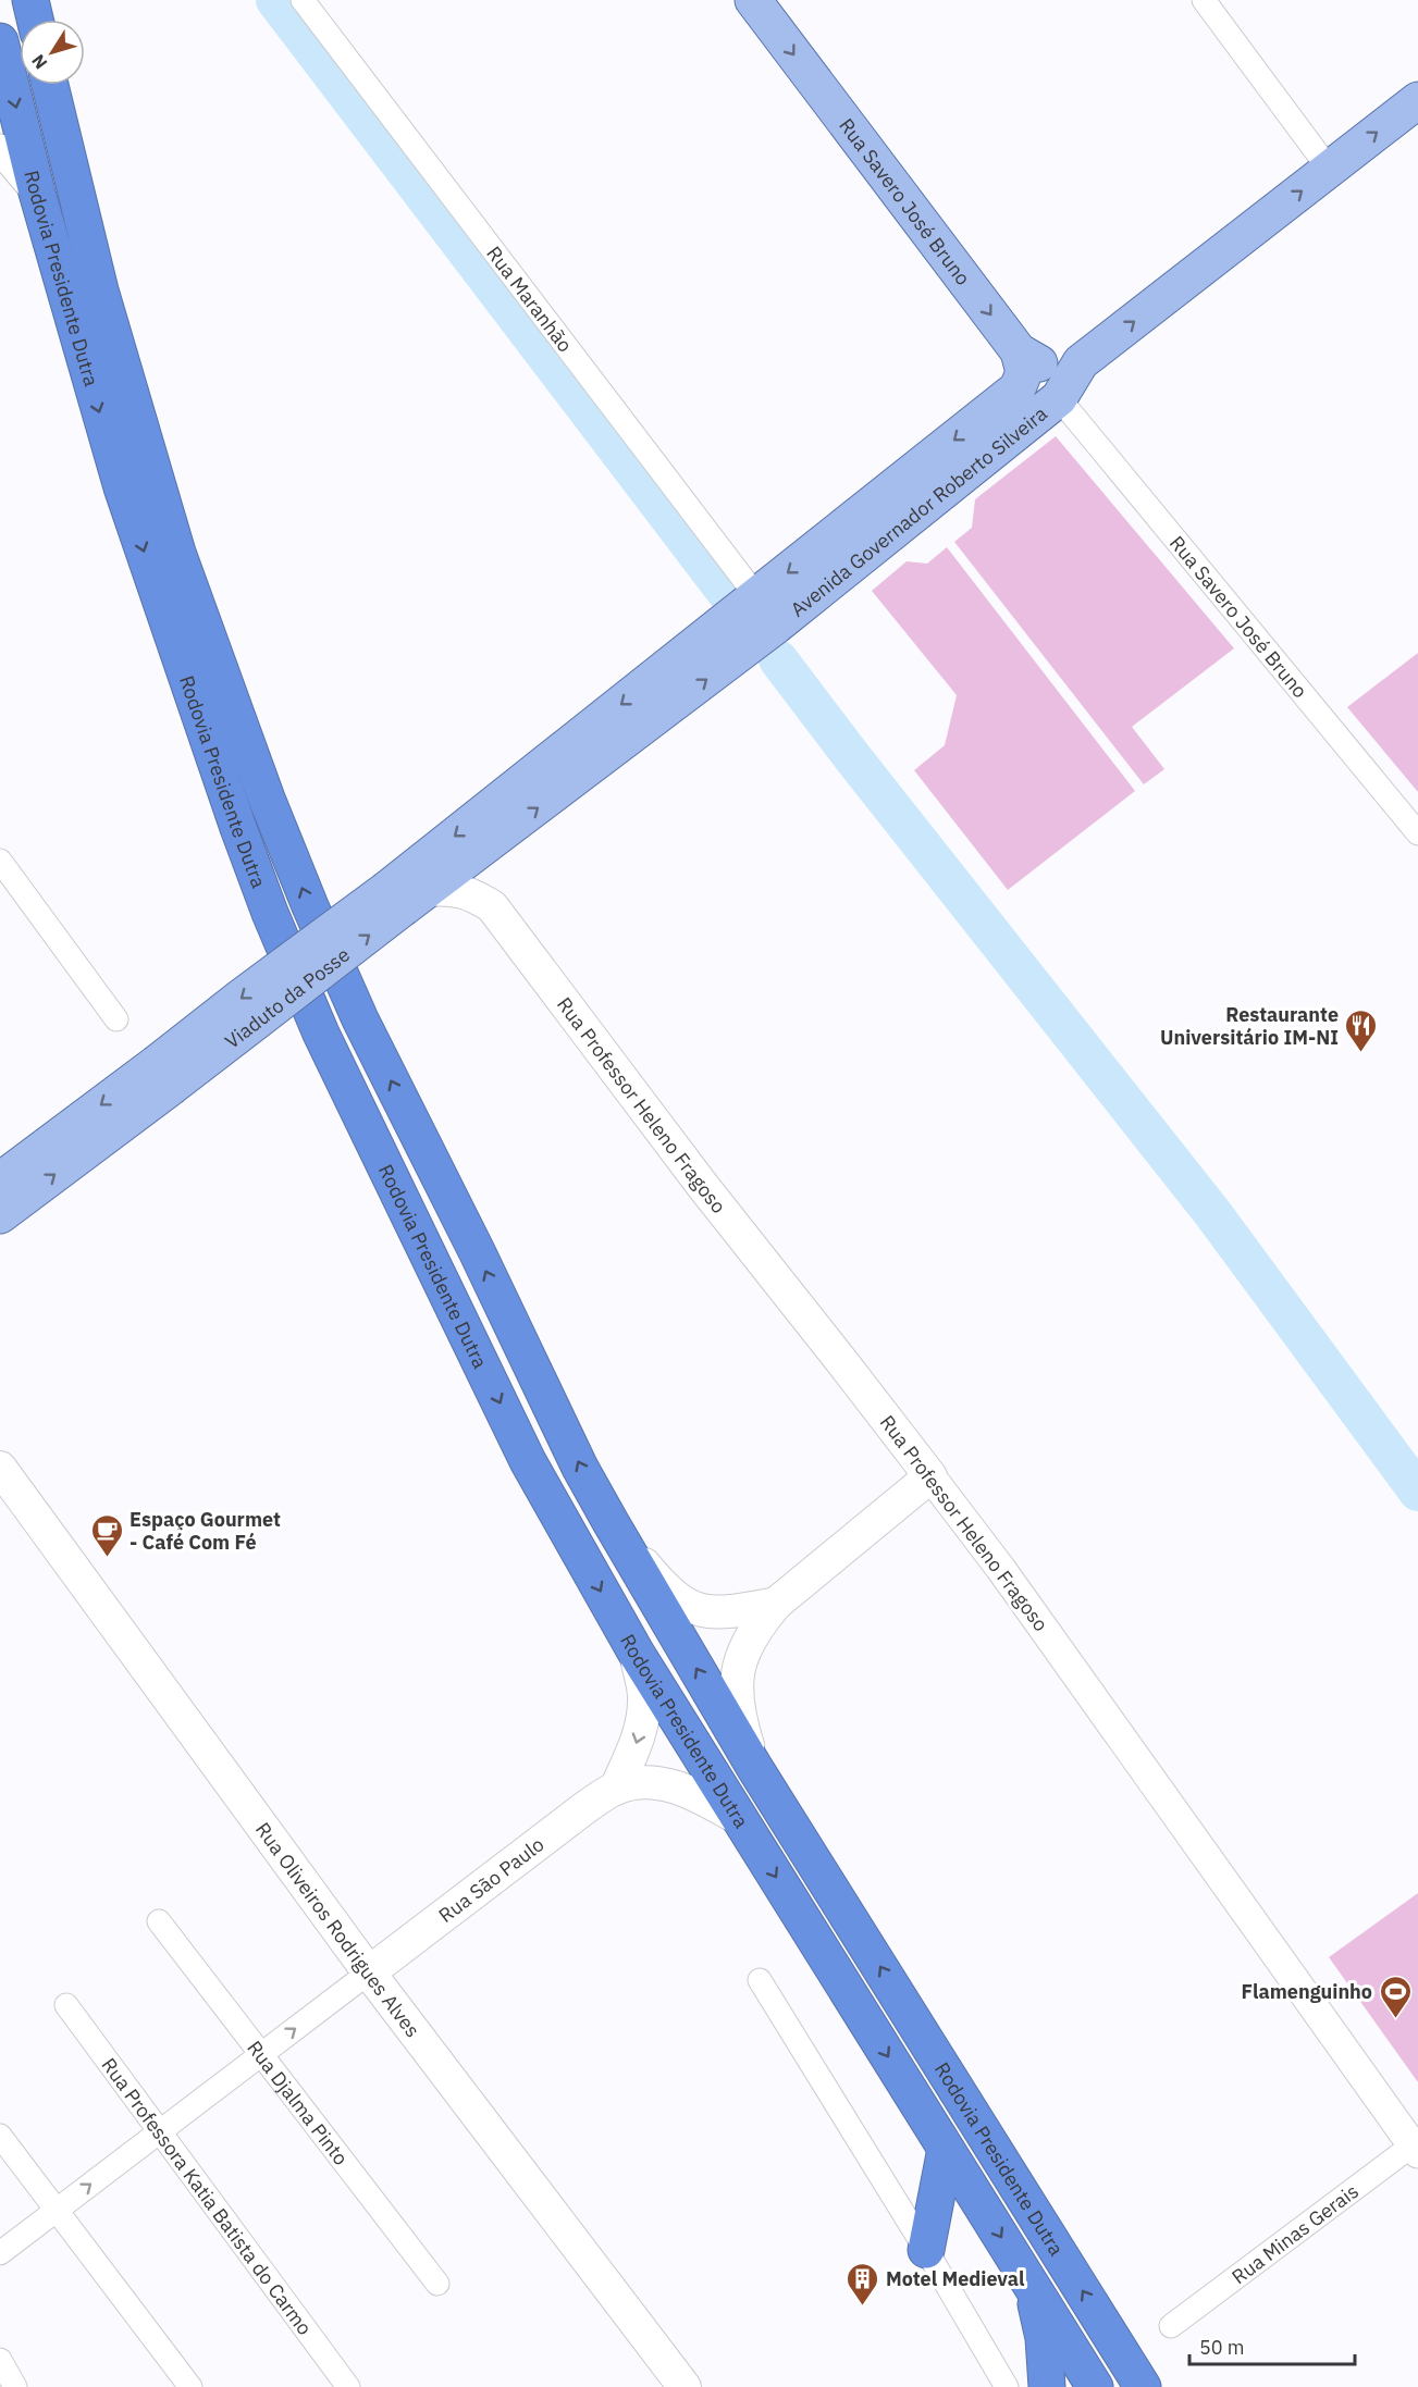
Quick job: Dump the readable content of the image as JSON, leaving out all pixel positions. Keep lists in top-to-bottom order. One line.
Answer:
{"streets":{"highway":["Rodovia Presidente Dutra"],"main road":["Rua Savero José Bruno","Avenida Governador Roberto Silveira","Viaduto da Posse","Rua Professor Heleno Fragoso","Rua São Paulo","Rua Oliveiros Rodrigues Alves"],"street":["Rua Maranhão","Rua Djalma Pinto","Rua Professora Katia Batista do Carmo","Rua Minas Gerais"]},"crossings":[["Rua Savero José Bruno","Avenida Governador Roberto Silveira"],["Rodovia Presidente Dutra","Rua São Paulo"],["Rua Maranhão","Avenida Governador Roberto Silveira"],["Avenida Governador Roberto Silveira","Viaduto da Posse"],["Avenida Governador Roberto Silveira","Rua Professor Heleno Fragoso"],["Viaduto da Posse","Rua Professor Heleno Fragoso"],["Rua Professor Heleno Fragoso","Rua Minas Gerais"],["Rua São Paulo","Rua Oliveiros Rodrigues Alves"]],"one_way":["Rua Savero José Bruno"],"places":{"restaurant":["Restaurante Universitário IM-NI"],"cafe":["Espaço Gourmet - Café Com Fé"],"sports":["Flamenguinho"],"building":["Motel Medieval"]},"scale_bar":"50 m","north":"bottom left"}
